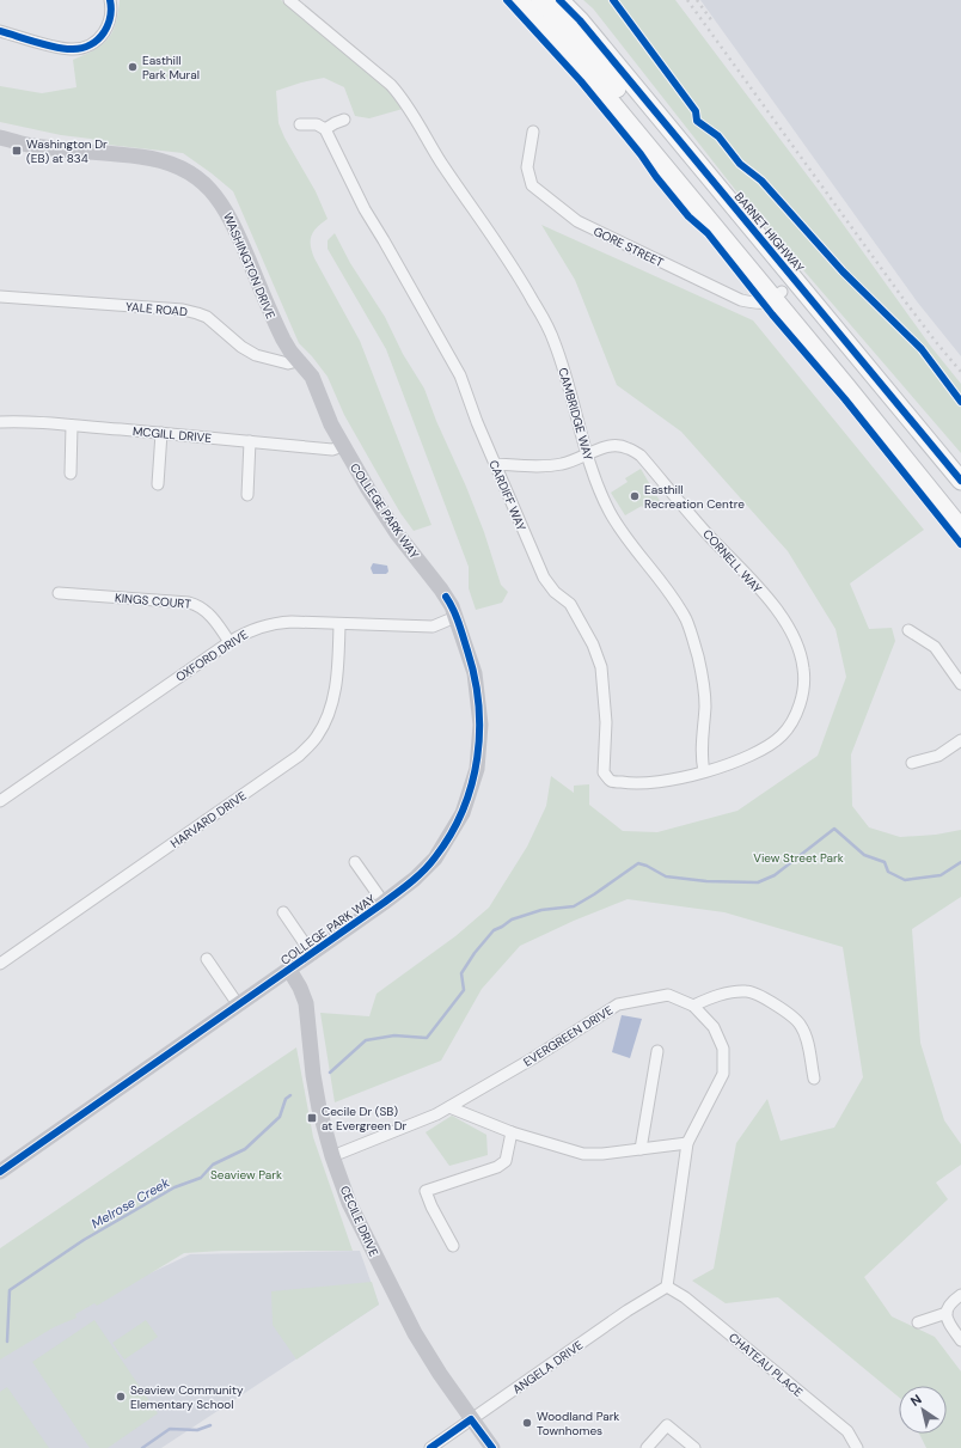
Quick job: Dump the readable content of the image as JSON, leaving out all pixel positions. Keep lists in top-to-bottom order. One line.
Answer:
{"streets":{"main road":["BARNET HIGHWAY"],"street":["GORE STREET","WASHINGTON DRIVE","YALE ROAD","CAMBRIDGE WAY","MCGILL DRIVE","CARDIFF WAY","COLLEGE PARK WAY","CORNELL WAY","KINGS COURT","OXFORD DRIVE","HARVARD DRIVE","EVERGREEN DRIVE","CECILE DRIVE","CHATEAU PLACE","ANGELA DRIVE"]},"crossings":[["WASHINGTON DRIVE","YALE ROAD"],["WASHINGTON DRIVE","COLLEGE PARK WAY"],["YALE ROAD","COLLEGE PARK WAY"],["CAMBRIDGE WAY","CARDIFF WAY"],["CAMBRIDGE WAY","CORNELL WAY"],["MCGILL DRIVE","COLLEGE PARK WAY"],["CARDIFF WAY","CORNELL WAY"],["COLLEGE PARK WAY","OXFORD DRIVE"],["COLLEGE PARK WAY","CECILE DRIVE"],["KINGS COURT","OXFORD DRIVE"],["OXFORD DRIVE","HARVARD DRIVE"],["EVERGREEN DRIVE","CECILE DRIVE"],["EVERGREEN DRIVE","CHATEAU PLACE"],["EVERGREEN DRIVE","ANGELA DRIVE"],["CECILE DRIVE","ANGELA DRIVE"],["CHATEAU PLACE","ANGELA DRIVE"]],"water":["Melrose Creek"],"parks":["View Street Park","Seaview Park"],"places":{"other":["Easthill Park Mural","Easthill Recreation Centre","Seaview Community Elementary School","Woodland Park Townhomes"],"transit":["Washington Dr (EB) at 834","Cecile Dr (SB) at Evergreen Dr"]},"north":"top left"}
